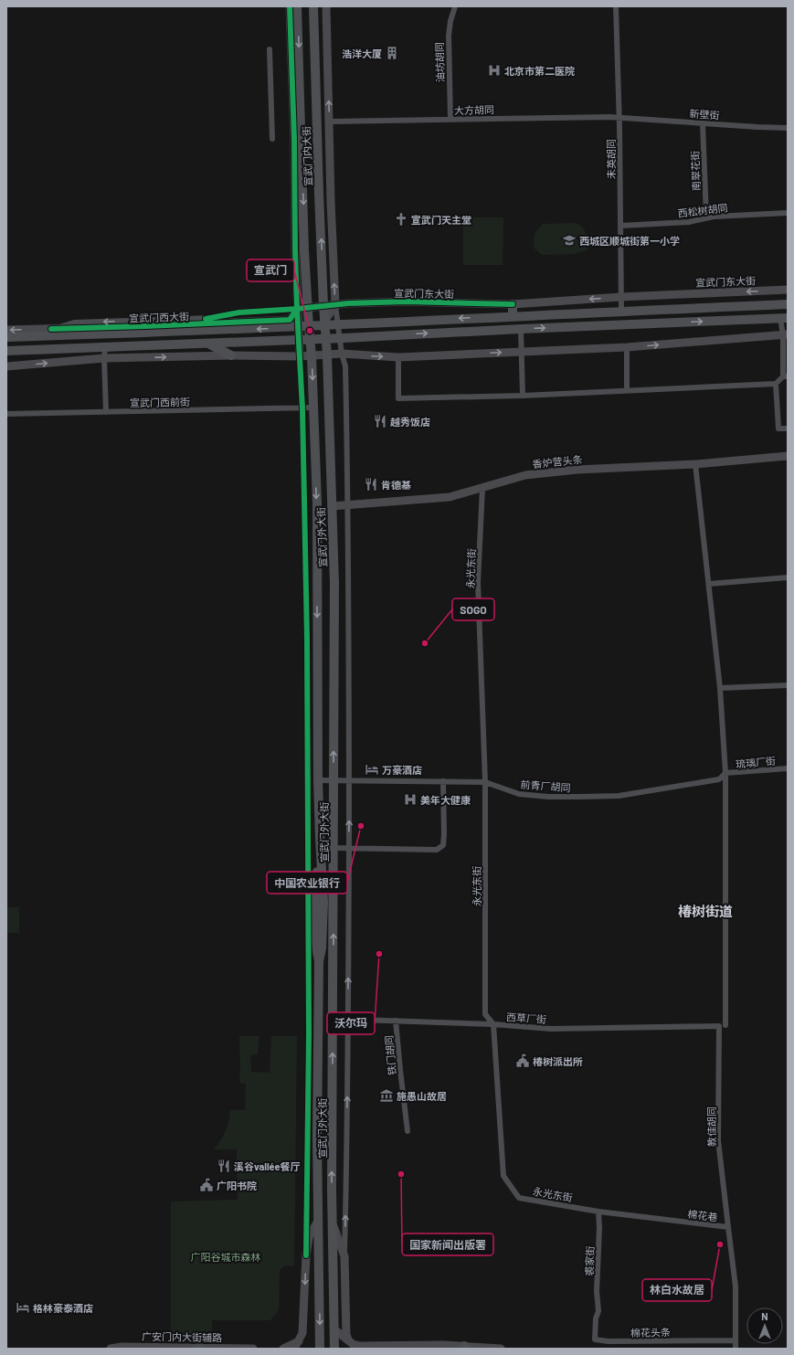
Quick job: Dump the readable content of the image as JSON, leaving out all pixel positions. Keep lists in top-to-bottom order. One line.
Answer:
{"streets":{"main road":["宣武门内大街","宣武门西大街","宣武门外大街"],"street":["油坊胡同","大方胡同","新壁街","未英胡同","南翠花街","西松树胡同","宣武门东大街","宣武门西前街","香炉营头条","永光东街","琉璃厂街","前青厂胡同","西草厂街","铁门胡同","教佳胡同","棉花巷","裘家街","棉花头条","广安门内大街辅路"]},"crossings":[["油坊胡同","大方胡同"],["大方胡同","新壁街"],["大方胡同","未英胡同"],["新壁街","未英胡同"],["新壁街","南翠花街"],["宣武门内大街","宣武门东大街"],["宣武门内大街","宣武门西大街"],["宣武门内大街","宣武门外大街"],["未英胡同","西松树胡同"],["未英胡同","宣武门东大街"],["南翠花街","西松树胡同"],["宣武门东大街","宣武门西大街"],["宣武门西大街","宣武门外大街"],["宣武门西前街","宣武门外大街"],["香炉营头条","宣武门外大街"],["香炉营头条","永光东街"],["宣武门外大街","前青厂胡同"],["宣武门外大街","西草厂街"],["永光东街","前青厂胡同"],["永光东街","西草厂街"],["永光东街","棉花巷"],["永光东街","裘家街"],["琉璃厂街","前青厂胡同"],["西草厂街","铁门胡同"],["西草厂街","教佳胡同"],["教佳胡同","棉花巷"],["棉花巷","裘家街"],["棉花巷","棉花头条"],["裘家街","棉花头条"]],"districts":["椿树街道"],"parks":["广阳谷城市森林"],"places":{"building":["浩洋大厦"],"hospital":["北京市第二医院","美年大健康"],"church":["宣武门天主堂"],"school or university":["西城区顺城街第一小学"],"other":["宣武门","SOGO","中国农业银行","沃尔玛","国家新闻出版署","林白水故居"],"restaurant":["越秀饭店","肯德基","溪谷vallée餐厅"],"hotel":["万豪酒店","格林豪泰酒店"],"public building":["椿树派出所","广阳书院"],"museum":["施愚山故居"]},"north":"top"}
